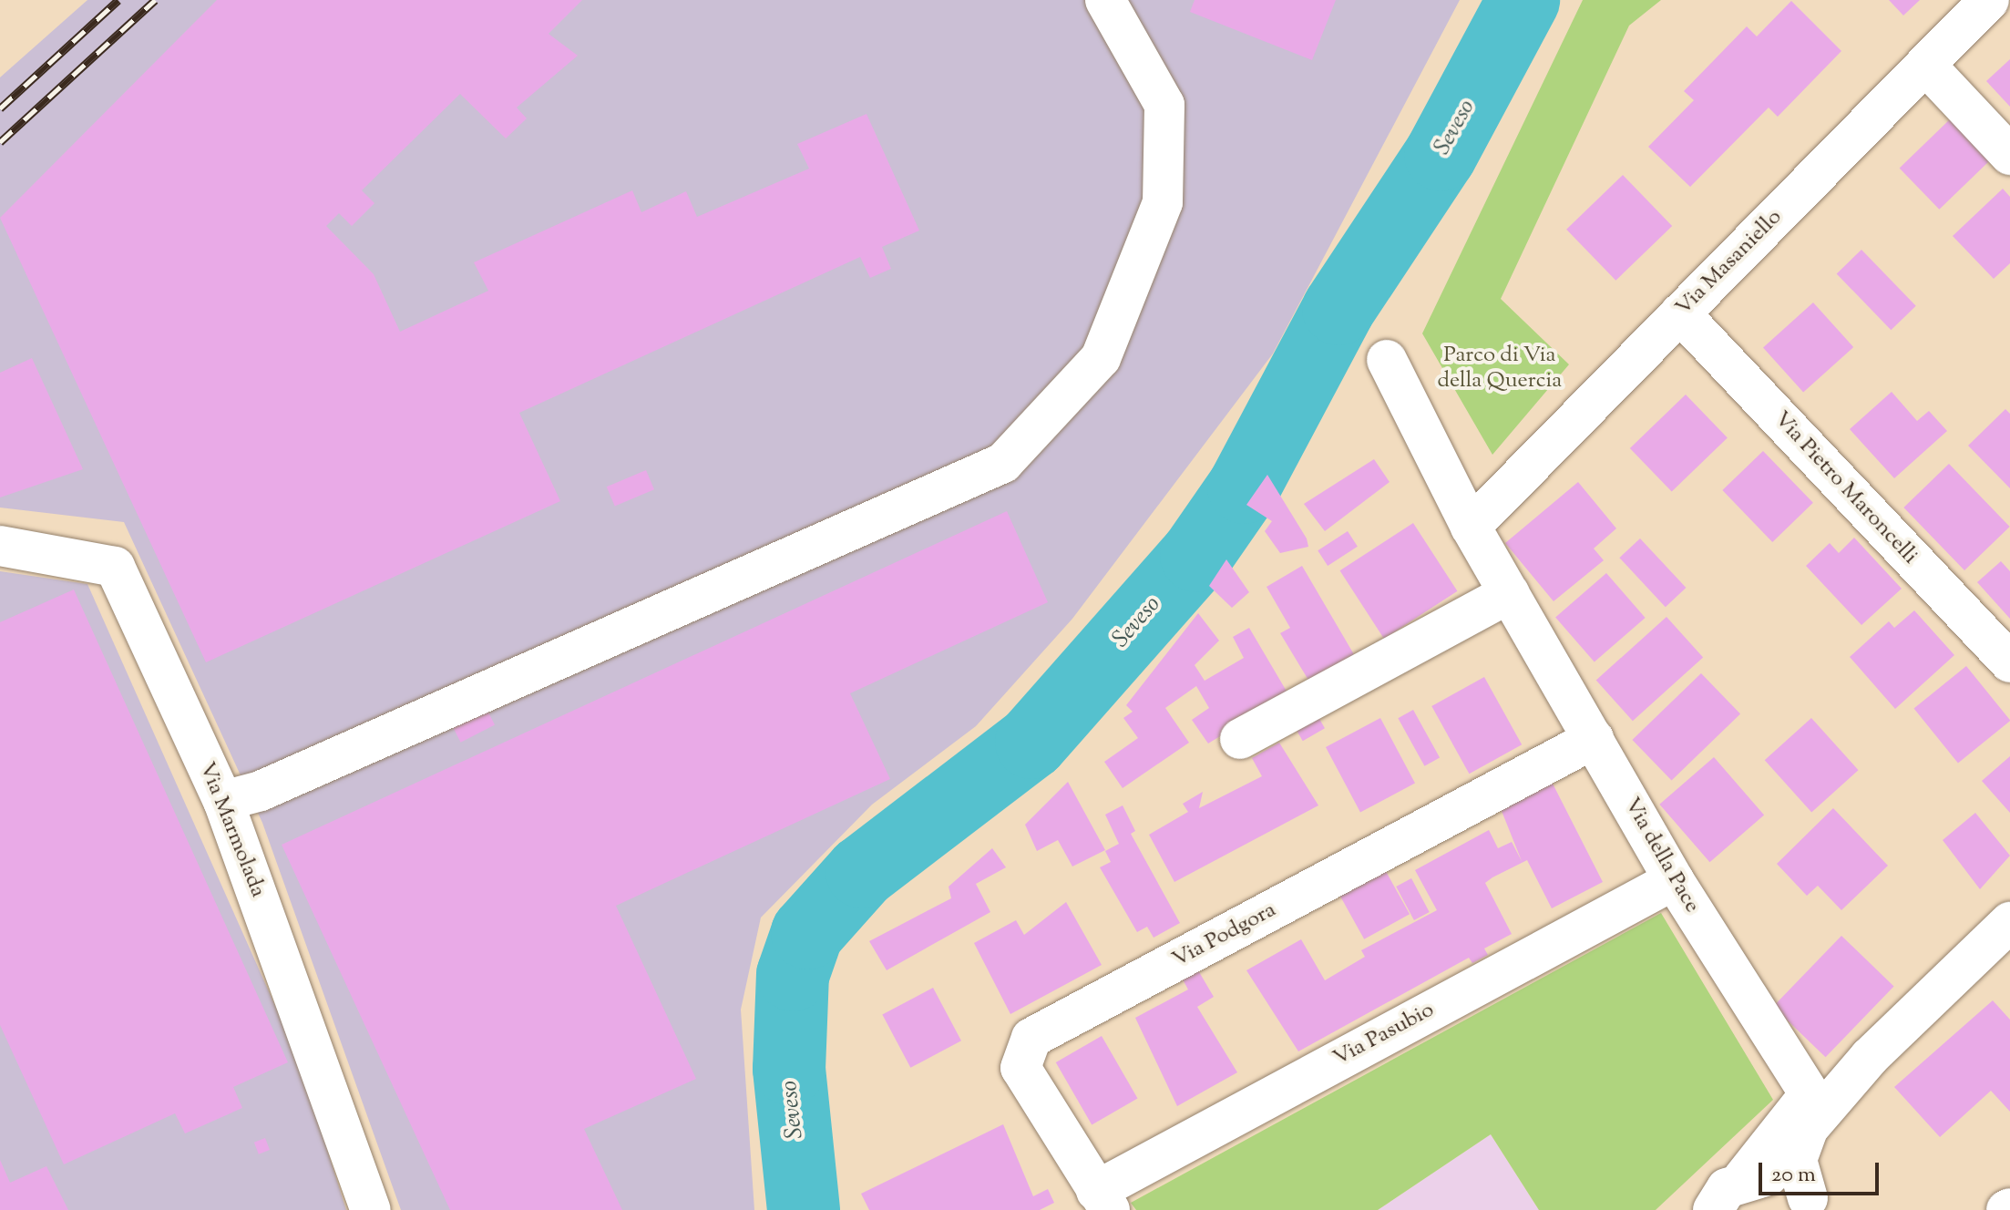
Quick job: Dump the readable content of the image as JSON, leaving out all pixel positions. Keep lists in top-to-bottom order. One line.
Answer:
{"streets":{"street":["Via Masaniello","Via Pietro Maroncelli","Via Marmolada","Via della Pace","Via Podgora","Via Pasubio"]},"crossings":[["Via Masaniello","Via Pietro Maroncelli"],["Via Masaniello","Via della Pace"],["Via della Pace","Via Podgora"],["Via della Pace","Via Pasubio"],["Via Podgora","Via Pasubio"]],"water":["Seveso"],"parks":["Parco di Via della Quercia"],"scale_bar":"20 m"}
